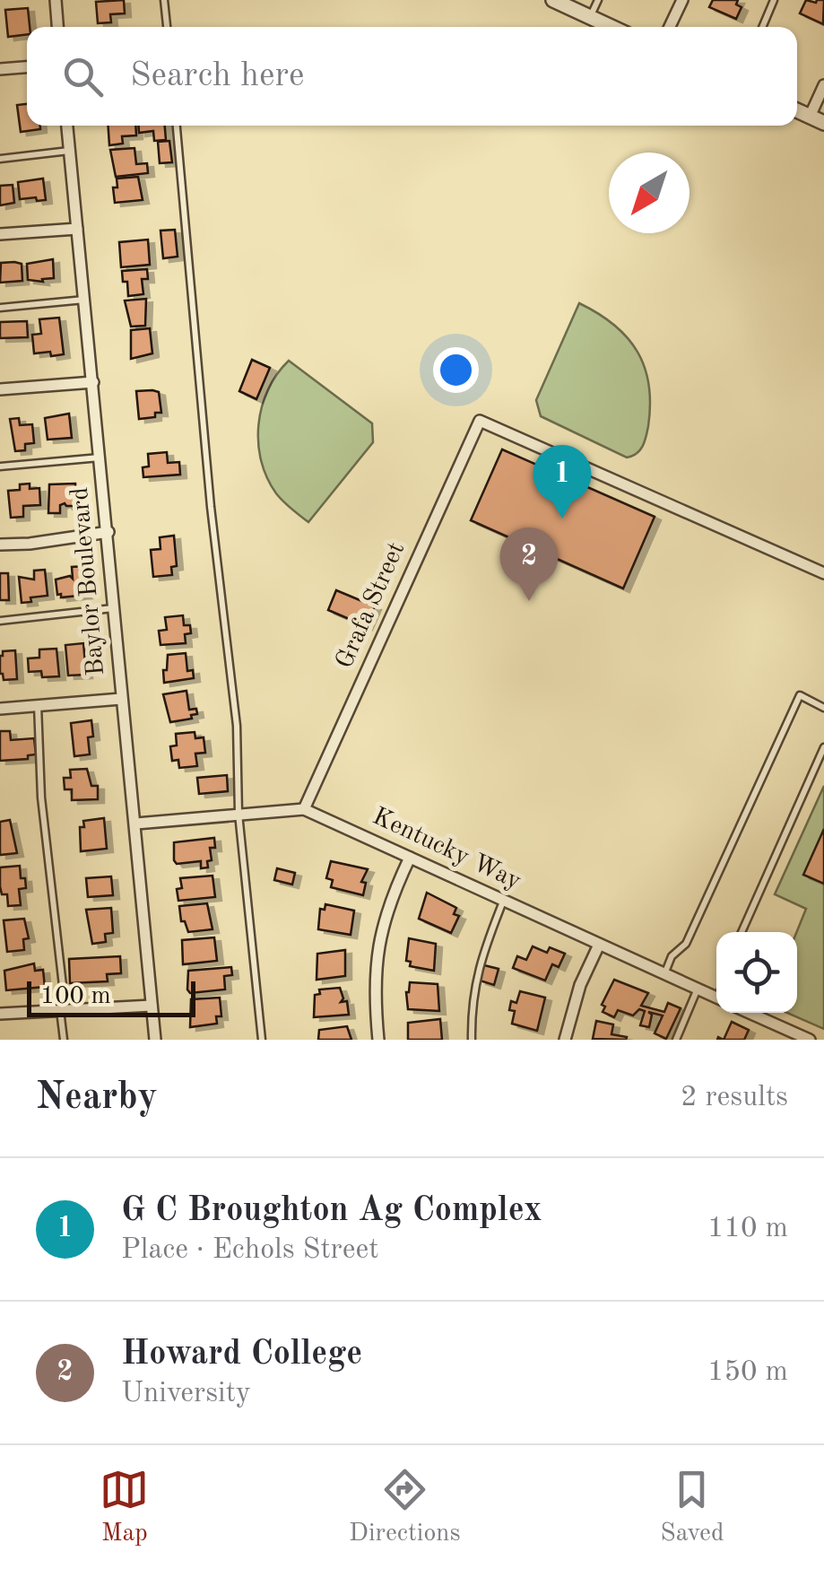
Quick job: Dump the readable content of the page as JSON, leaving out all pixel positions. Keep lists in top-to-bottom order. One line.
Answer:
{"streets":{"street":["Baylor Boulevard","Grafa Street","Kentucky Way"]},"crossings":[["Baylor Boulevard","Kentucky Way"],["Grafa Street","Kentucky Way"]],"scale_bar":"100 m","north":"bottom left","page":{"search":"Search here","pins":["1","2"],"scale":"100 m","heading":["Nearby","2 results"],"list":[{"mark":"1","name":"G C Broughton Ag Complex","note":"Place · Echols Street","value":"110 m"},{"mark":"2","name":"Howard College","note":"University","value":"150 m"}],"nav":["Map","Directions","Saved"]}}
